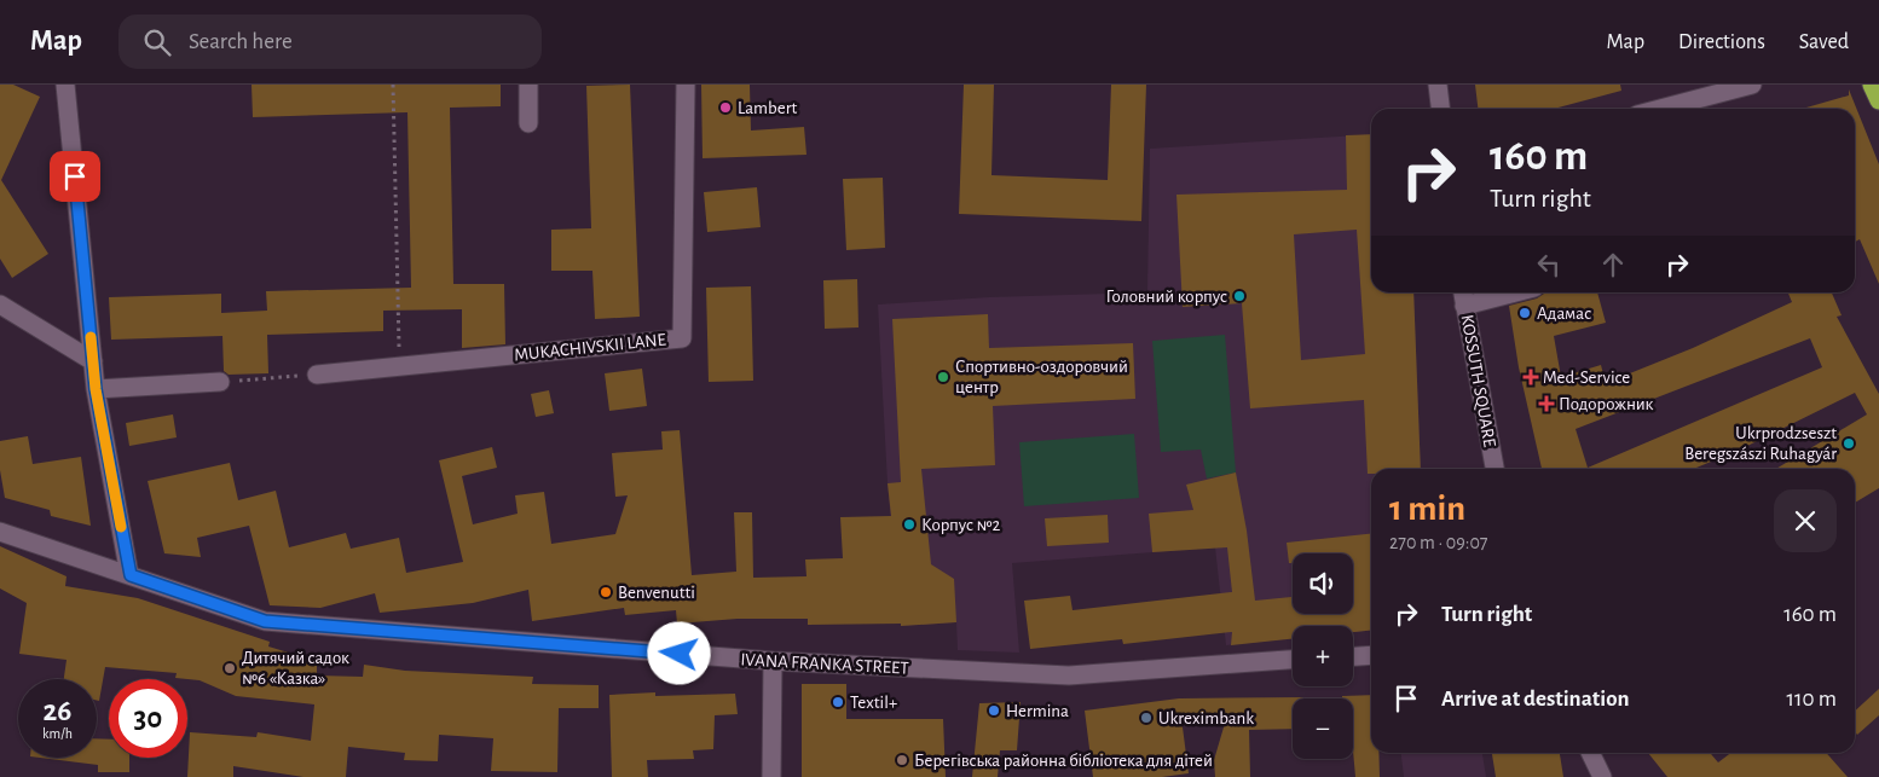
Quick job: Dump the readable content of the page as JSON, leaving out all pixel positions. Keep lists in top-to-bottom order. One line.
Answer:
{"streets":{"street":["MUKACHIVSKII LANE","KOSSUTH SQUARE","IVANA FRANKA STREET"]},"places":{"other":["Lambert","Головний корпус","Адамас","Спортивно-оздоровчий центр","Ukrprodzseszt Beregszászi Ruhagyár","Корпус №2","Benvenutti","Дитячий садок №6 «Казка»","Textil+","Hermina","Ukreximbank","Берегівська районна бібліотека для дітей"],"health":["Med-Service","Подорожник"]},"page":{"header":"Map","search":"Search here","nav":["Map","Directions","Saved"],"turn":["160 m","Turn right"],"heading":["1 min","270 m · 09:07"],"map_buttons":["+","−"],"list":[{"name":"Turn right","value":"160 m"},{"name":"Arrive at destination","value":"110 m"}],"speed":"26 km/h","limit":"30"}}
